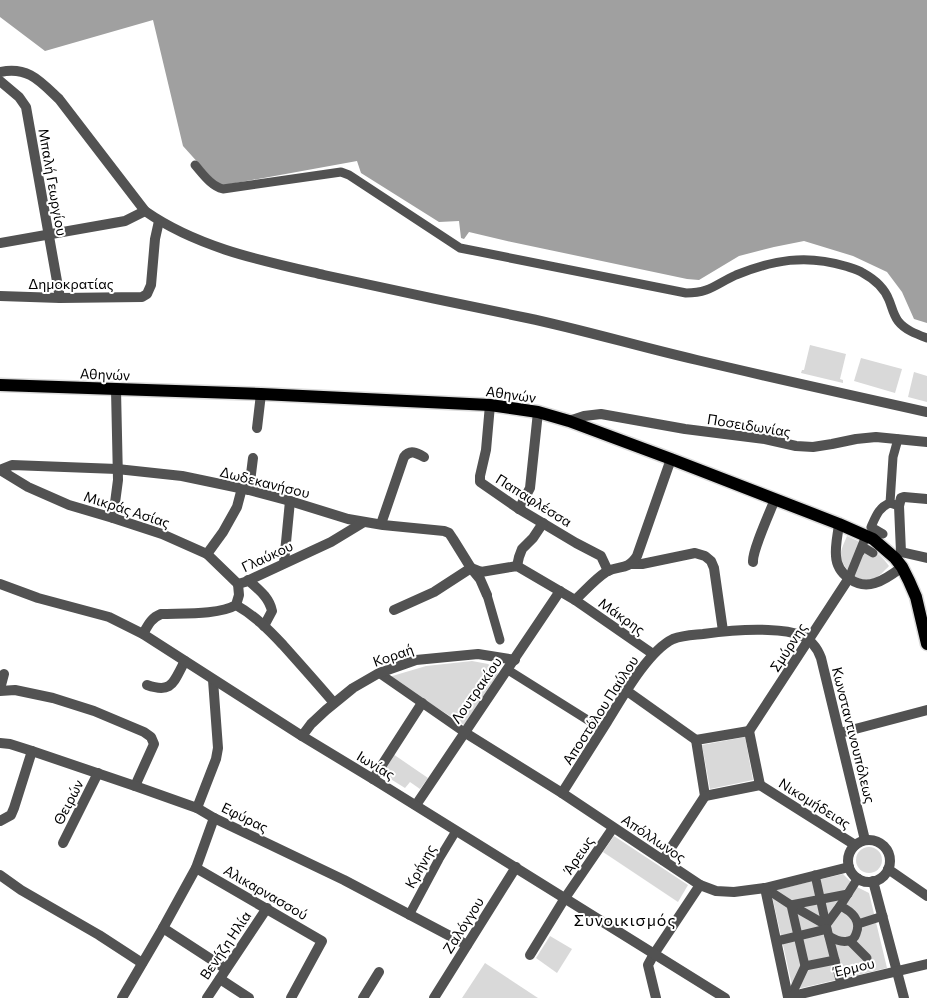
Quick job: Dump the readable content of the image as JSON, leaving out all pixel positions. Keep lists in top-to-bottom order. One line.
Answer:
{"streets":{"main road":["Αθηνών"],"street":["Μπαλή Γεωργίου","Δημοκρατίας","Ποσειδωνίας","Δωδεκανήσου","Παπαφλέσσα","Μικράς Ασίας","Γλαύκου","Μάκρης","Σμύρνης","Κοραή","Λουτρακίου","Αποστόλου Παύλου","Κωνσταντινουπόλεως","Ιωνίας","Θειρών","Νικομήδειας","Εφύρας","Απόλλωνος","Άρεως","Κρήνης","Αλικαρνασσού","Ζαλόγγου","Βενήζη Ηλία","Έρμου"]},"crossings":[["Μπαλή Γεωργίου","Δημοκρατίας"],["Αθηνών","Ποσειδωνίας"],["Αθηνών","Παπαφλέσσα"],["Δωδεκανήσου","Μικράς Ασίας"],["Δωδεκανήσου","Γλαύκου"],["Μικράς Ασίας","Γλαύκου"],["Μάκρης","Λουτρακίου"],["Μάκρης","Αποστόλου Παύλου"],["Σμύρνης","Αποστόλου Παύλου"],["Σμύρνης","Κωνσταντινουπόλεως"],["Κοραή","Λουτρακίου"],["Κοραή","Ιωνίας"],["Λουτρακίου","Ιωνίας"],["Λουτρακίου","Απόλλωνος"],["Αποστόλου Παύλου","Κωνσταντινουπόλεως"],["Αποστόλου Παύλου","Απόλλωνος"],["Κωνσταντινουπόλεως","Νικομήδειας"],["Κωνσταντινουπόλεως","Απόλλωνος"],["Ιωνίας","Άρεως"],["Ιωνίας","Κρήνης"],["Ιωνίας","Ζαλόγγου"],["Θειρών","Εφύρας"],["Νικομήδειας","Απόλλωνος"],["Εφύρας","Κρήνης"],["Εφύρας","Ζαλόγγου"],["Απόλλωνος","Άρεως"],["Αλικαρνασσού","Βενήζη Ηλία"]],"districts":["Συνοικισμός"]}
